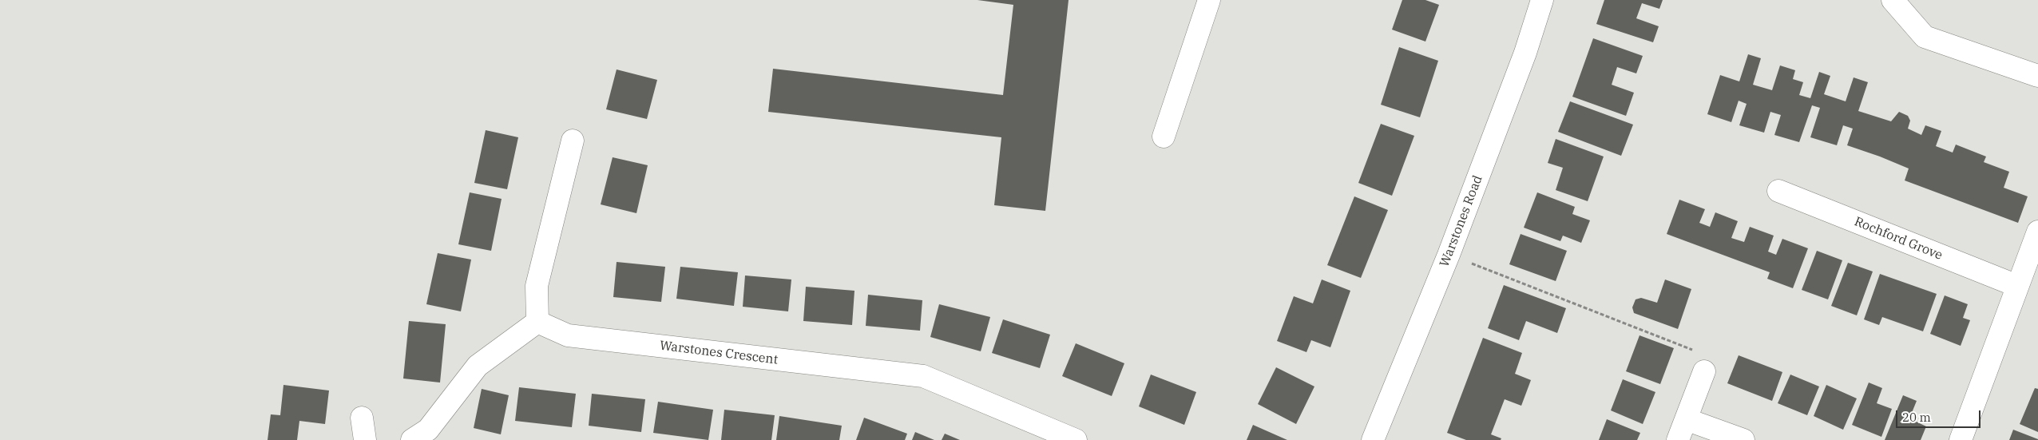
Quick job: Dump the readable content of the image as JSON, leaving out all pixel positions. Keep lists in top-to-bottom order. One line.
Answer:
{"streets":{"street":["Warstones Road","Rochford Grove","Warstones Crescent"]},"scale_bar":"20 m"}
